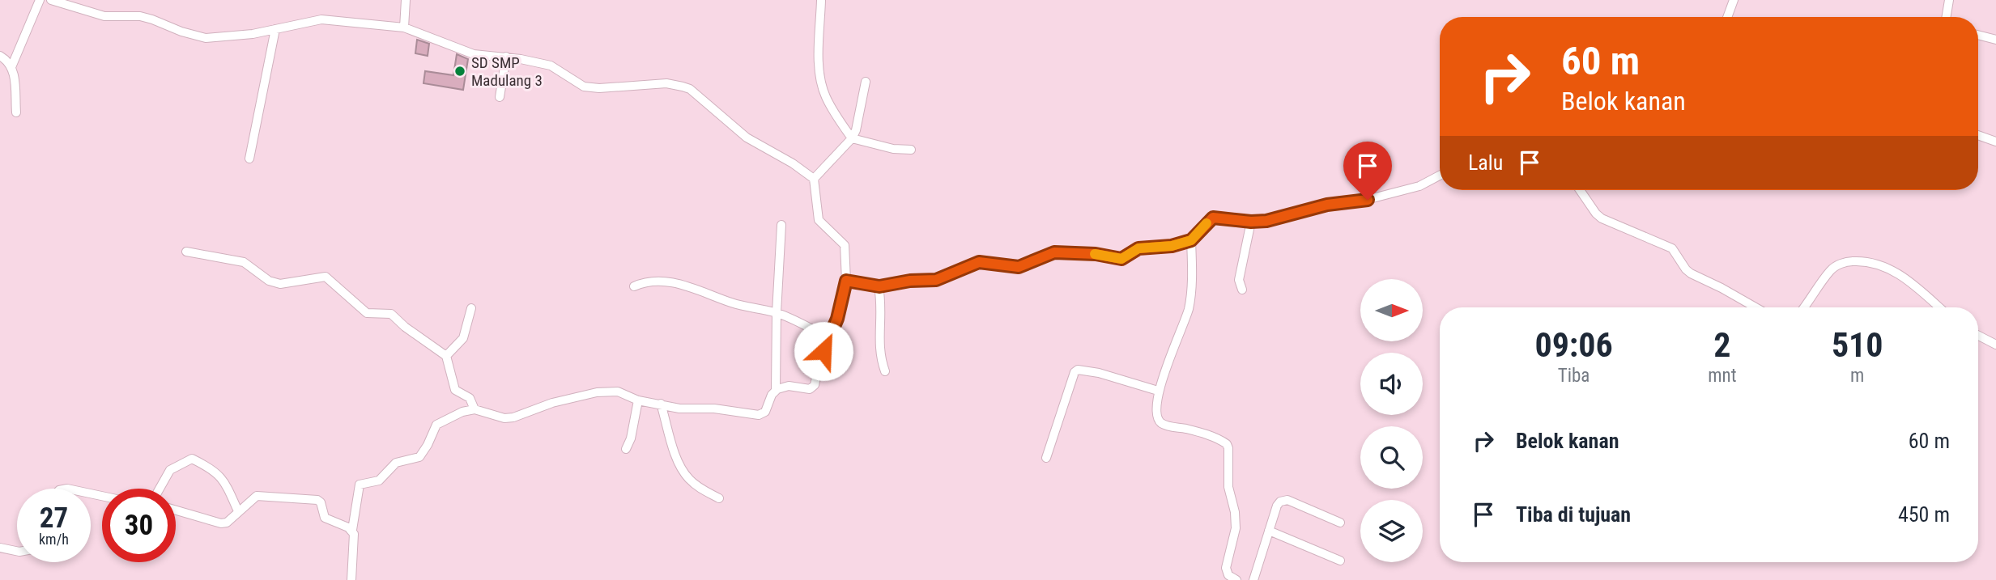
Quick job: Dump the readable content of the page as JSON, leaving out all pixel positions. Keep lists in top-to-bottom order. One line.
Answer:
{"places":["SD SMP Madulang 3"],"north":"right","page":{"turn":["60 m","Belok kanan"],"then":"Lalu","eta":["09:06","Tiba","2","mnt","510","m"],"list":[{"name":"Belok kanan","value":"60 m"},{"name":"Tiba di tujuan","value":"450 m"}],"speed":"27 km/h","limit":"30"}}
